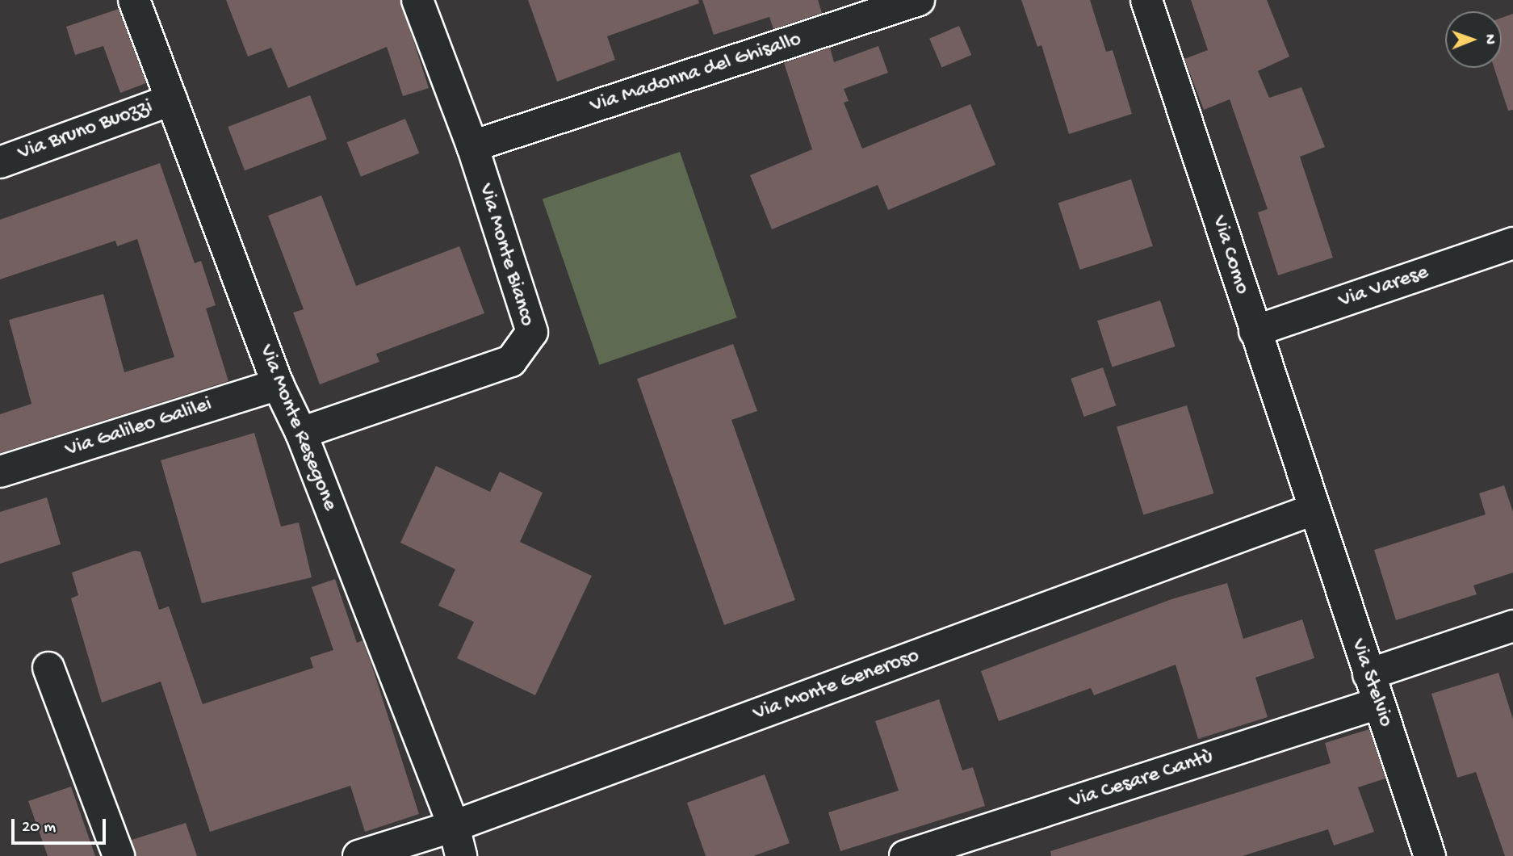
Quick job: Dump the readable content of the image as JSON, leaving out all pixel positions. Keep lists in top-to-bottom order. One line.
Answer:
{"streets":{"street":["Via Madonna del Ghisallo","Via Bruno Buozzi","Via Monte Bianco","Via Como","Via Varese","Via Galileo Galilei","Via Monte Resegone","Via Stelvio","Via Monte Generoso","Via Cesare Cantù"]},"crossings":[["Via Madonna del Ghisallo","Via Monte Bianco"],["Via Bruno Buozzi","Via Monte Resegone"],["Via Monte Bianco","Via Monte Resegone"],["Via Como","Via Varese"],["Via Como","Via Stelvio"],["Via Como","Via Monte Generoso"],["Via Galileo Galilei","Via Monte Resegone"],["Via Monte Resegone","Via Monte Generoso"],["Via Stelvio","Via Monte Generoso"],["Via Stelvio","Via Cesare Cantù"]],"scale_bar":"20 m","north":"right"}
